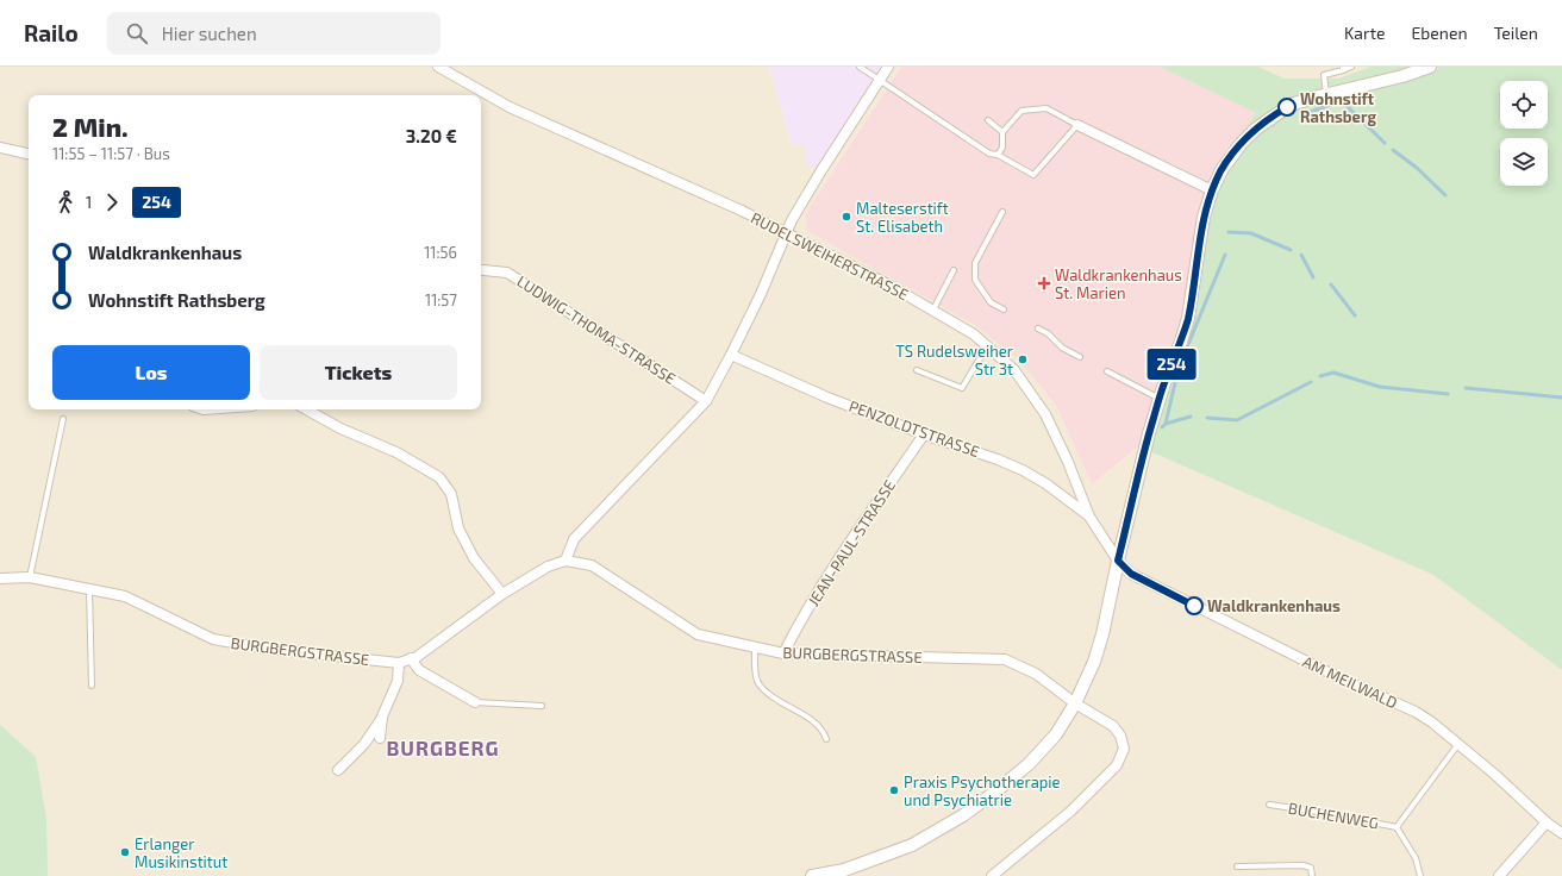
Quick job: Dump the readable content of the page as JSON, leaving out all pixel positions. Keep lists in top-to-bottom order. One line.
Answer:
{"streets":{"street":["RUDELSWEIHERSTRASSE","LUDWIG-THOMA-STRASSE","PENZOLDTSTRASSE","JEAN-PAUL-STRASSE","BURGBERGSTRASSE","AM MEILWALD"],"lane":["BUCHENWEG"]},"crossings":[["RUDELSWEIHERSTRASSE","PENZOLDTSTRASSE"],["RUDELSWEIHERSTRASSE","AM MEILWALD"],["PENZOLDTSTRASSE","JEAN-PAUL-STRASSE"],["JEAN-PAUL-STRASSE","BURGBERGSTRASSE"],["AM MEILWALD","BUCHENWEG"]],"districts":["BURGBERG"],"places":{"other":["Wohnstift Rathsberg","Malteserstift St. Elisabeth","TS Rudelsweiher Str 3t","Waldkrankenhaus","Praxis Psychotherapie und Psychiatrie","Erlanger Musikinstitut"],"health":["Waldkrankenhaus St. Marien"]},"lines":["bus line 254"],"page":{"header":"Railo","search":"Hier suchen","nav":["Karte","Ebenen","Teilen"],"on_map":"254","heading":["2 Min.","11:55 – 11:57 · Bus","3.20 €"],"legs":["1","254"],"list":[{"name":"Waldkrankenhaus","value":"11:56"},{"name":"Wohnstift Rathsberg","value":"11:57"}],"buttons":["Los","Tickets"]}}
